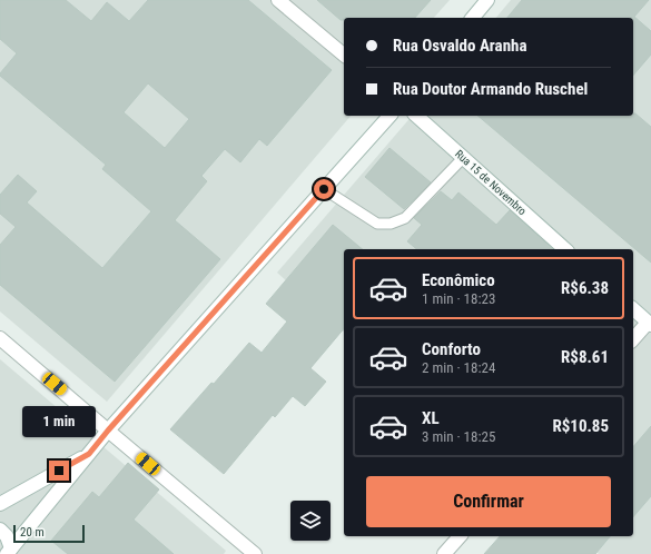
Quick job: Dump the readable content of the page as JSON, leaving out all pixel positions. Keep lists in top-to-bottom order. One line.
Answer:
{"streets":{"main road":["Rua 15 de Novembro"]},"scale_bar":"20 m","page":{"banner":["Rua Osvaldo Aranha","Rua Doutor Armando Ruschel"],"list":[{"name":"Econômico","note":"1 min · 18:23","value":"R$6.38"},{"name":"Conforto","note":"2 min · 18:24","value":"R$8.61"},{"name":"XL","note":"3 min · 18:25","value":"R$10.85"}],"bubble":"1 min","buttons":"Confirmar","scale":"20 m"}}
